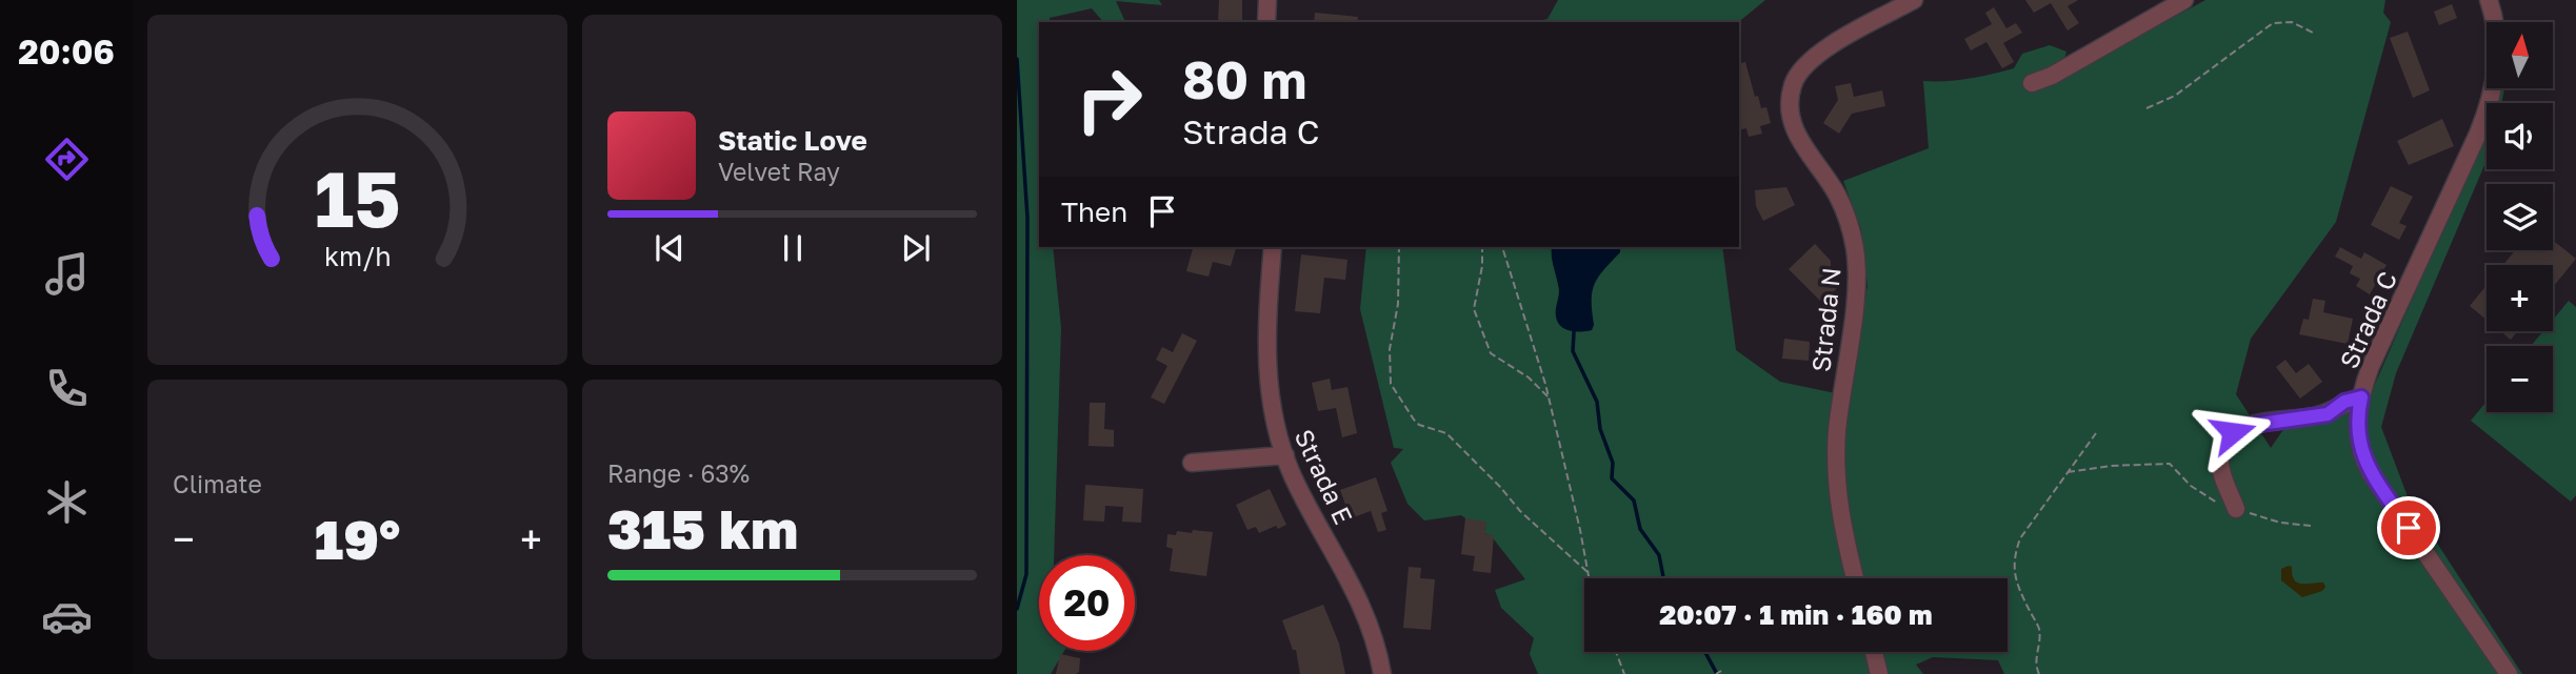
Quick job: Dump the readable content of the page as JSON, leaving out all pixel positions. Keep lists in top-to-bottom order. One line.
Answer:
{"streets":{"street":["Strada N","Strada C","Strada E"]},"north":"top","page":{"tabs":"20:06","map_buttons":["+","−"],"turn":["80 m","Strada C"],"song":["Static Love","Velvet Ray"],"then":"Then","tile":["Climate",["Range · 63%","315 km"]],"heat":["−","19°","+"],"limit":"20","trip":"20:07 · 1 min · 160 m","gauge":["15","km/h"]}}
